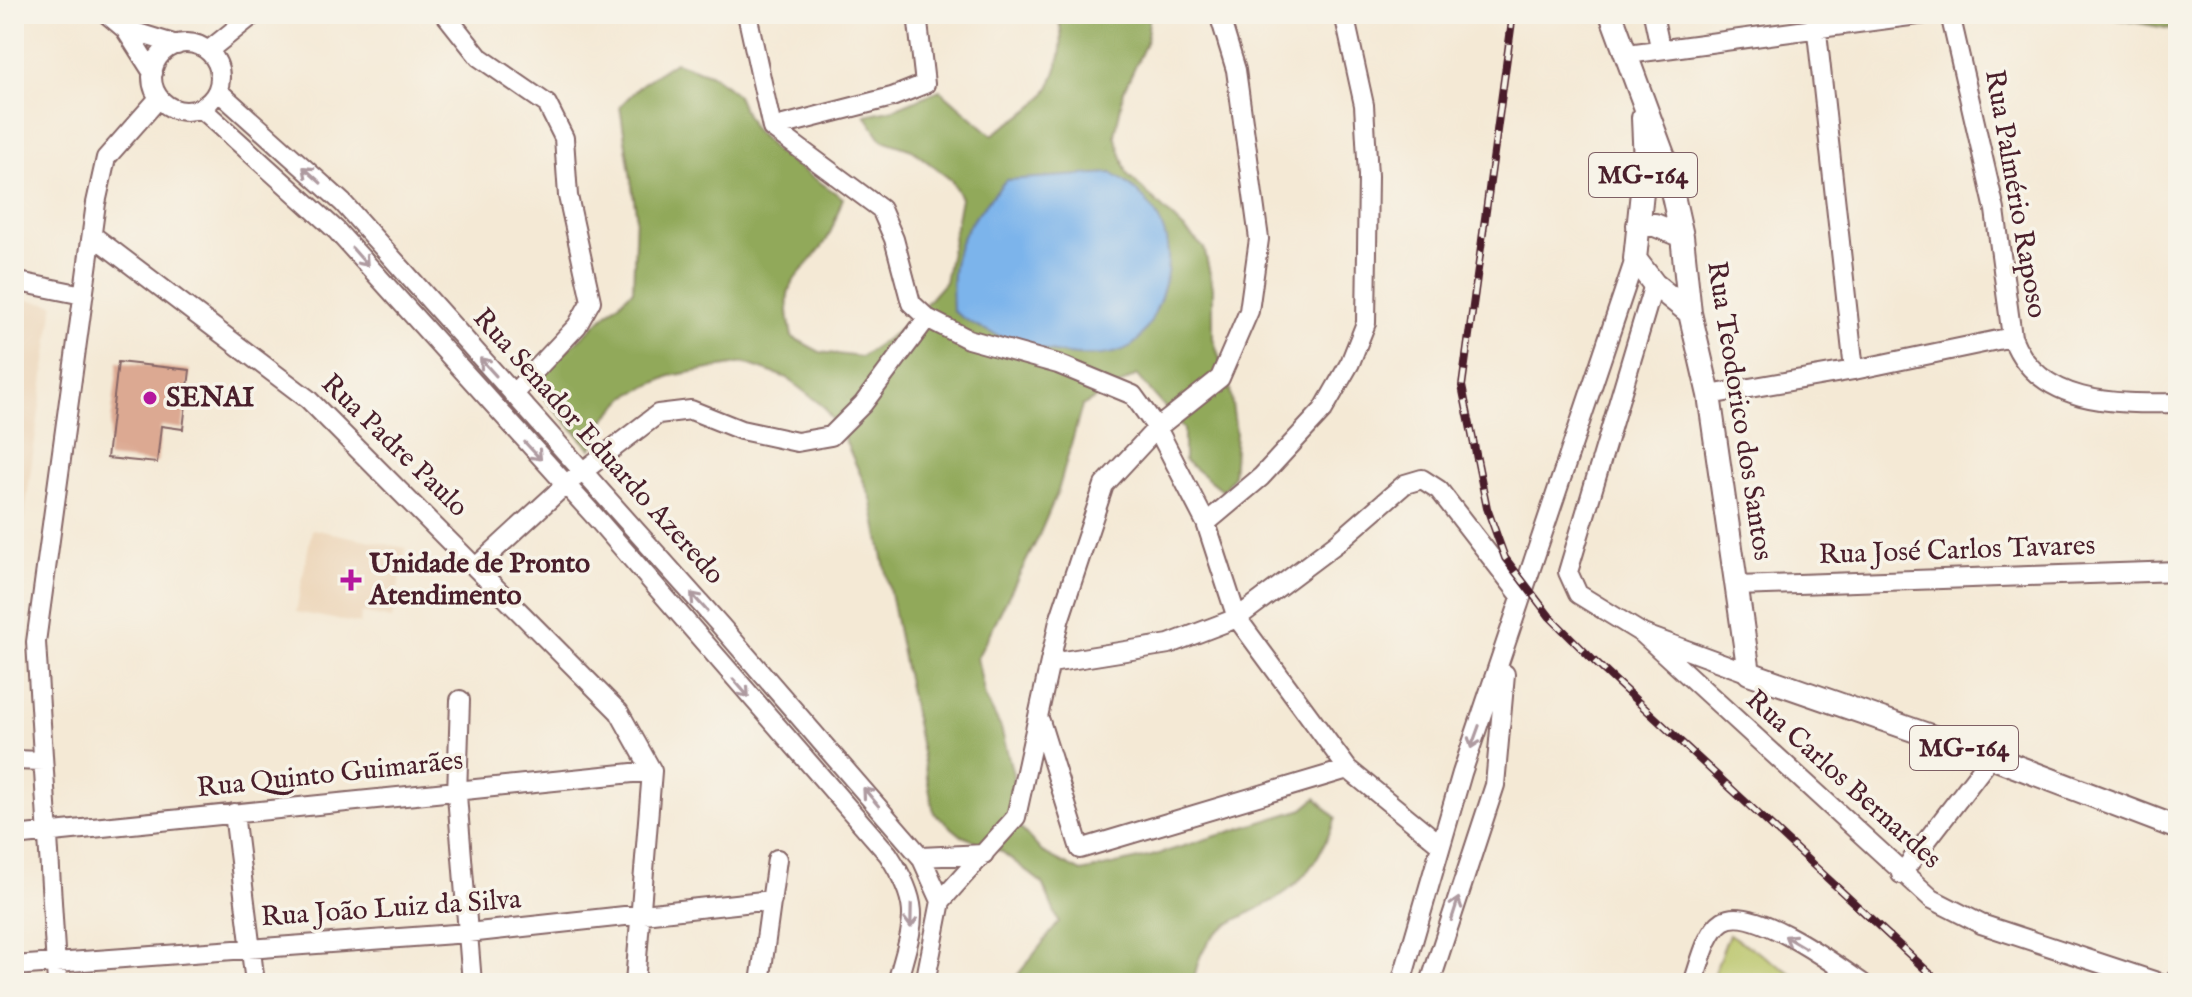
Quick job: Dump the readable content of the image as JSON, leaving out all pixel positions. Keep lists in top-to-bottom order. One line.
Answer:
{"streets":{"main road":["MG-164","Rua Teodorico dos Santos"],"street":["Rua Palmério Raposo","Rua Padre Paulo","Rua Senador Eduardo Azeredo","Rua José Carlos Tavares","Rua Quinto Guimarães","Rua Carlos Bernardes","Rua João Luiz da Silva"]},"crossings":[["MG-164","Rua Teodorico dos Santos"],["Rua Teodorico dos Santos","Rua José Carlos Tavares"],["Rua Padre Paulo","Rua Quinto Guimarães"]],"places":{"other":["SENAI"],"health":["Unidade de Pronto Atendimento"]}}
